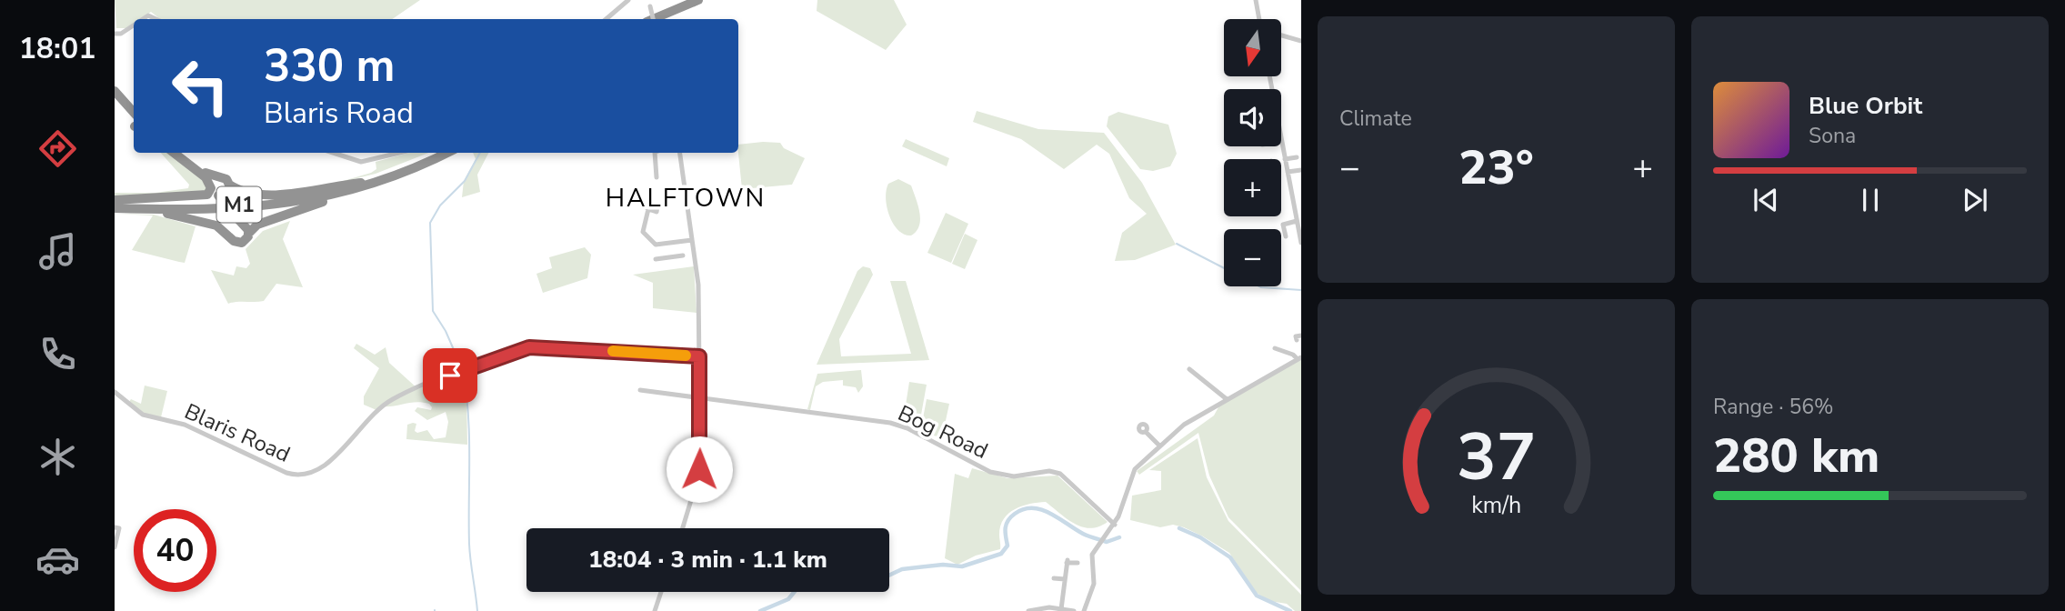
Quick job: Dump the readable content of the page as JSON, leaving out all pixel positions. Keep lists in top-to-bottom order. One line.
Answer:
{"streets":{"highway":["M1"],"street":["Bog Road","Blaris Road"]},"districts":["HALFTOWN"],"north":"bottom","page":{"tabs":"18:01","tile":["Climate",["Range · 56%","280 km"]],"map_buttons":["+","−"],"turn":["330 m","Blaris Road"],"song":["Blue Orbit","Sona"],"heat":["−","23°","+"],"limit":"40","trip":"18:04 · 3 min · 1.1 km","gauge":["37","km/h"]}}
